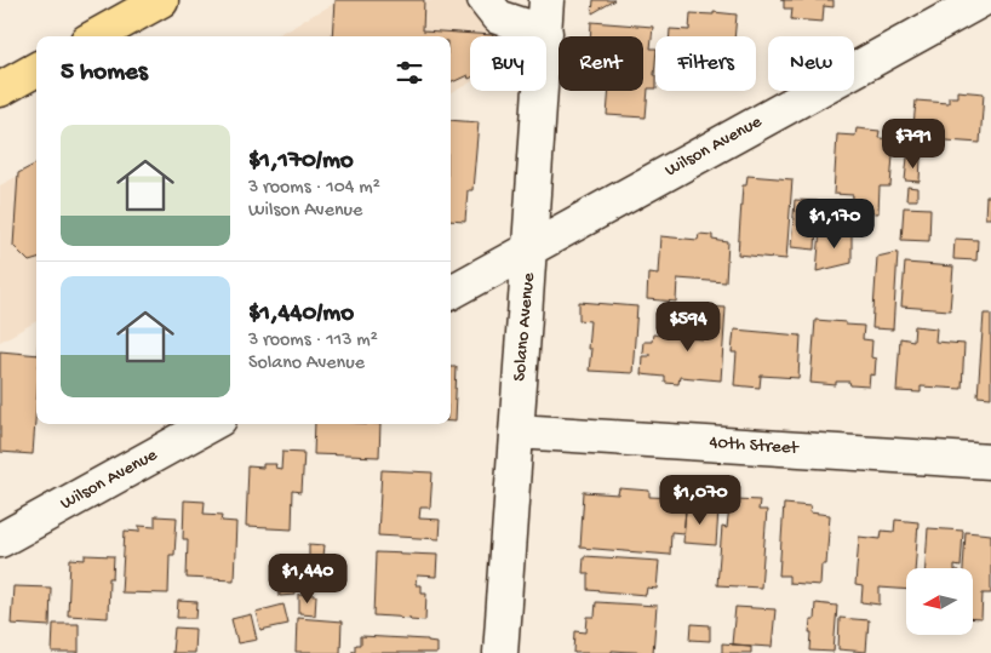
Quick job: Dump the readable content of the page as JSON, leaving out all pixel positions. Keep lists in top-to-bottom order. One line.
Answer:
{"streets":{"street":["Wilson Avenue","Solano Avenue","40th Street"]},"crossings":[["Wilson Avenue","Solano Avenue"],["Solano Avenue","40th Street"]],"north":"left","page":{"chip":["Buy","Rent","Filters","New"],"heading":"5 homes","list":[{"name":"$1,170/mo","note":"3 rooms · 104 m² · Wilson Avenue"},{"name":"$1,440/mo","note":"3 rooms · 113 m² · Solano Avenue"}],"price":["$791","$1,170","$594","$1,070","$1,440"]}}
